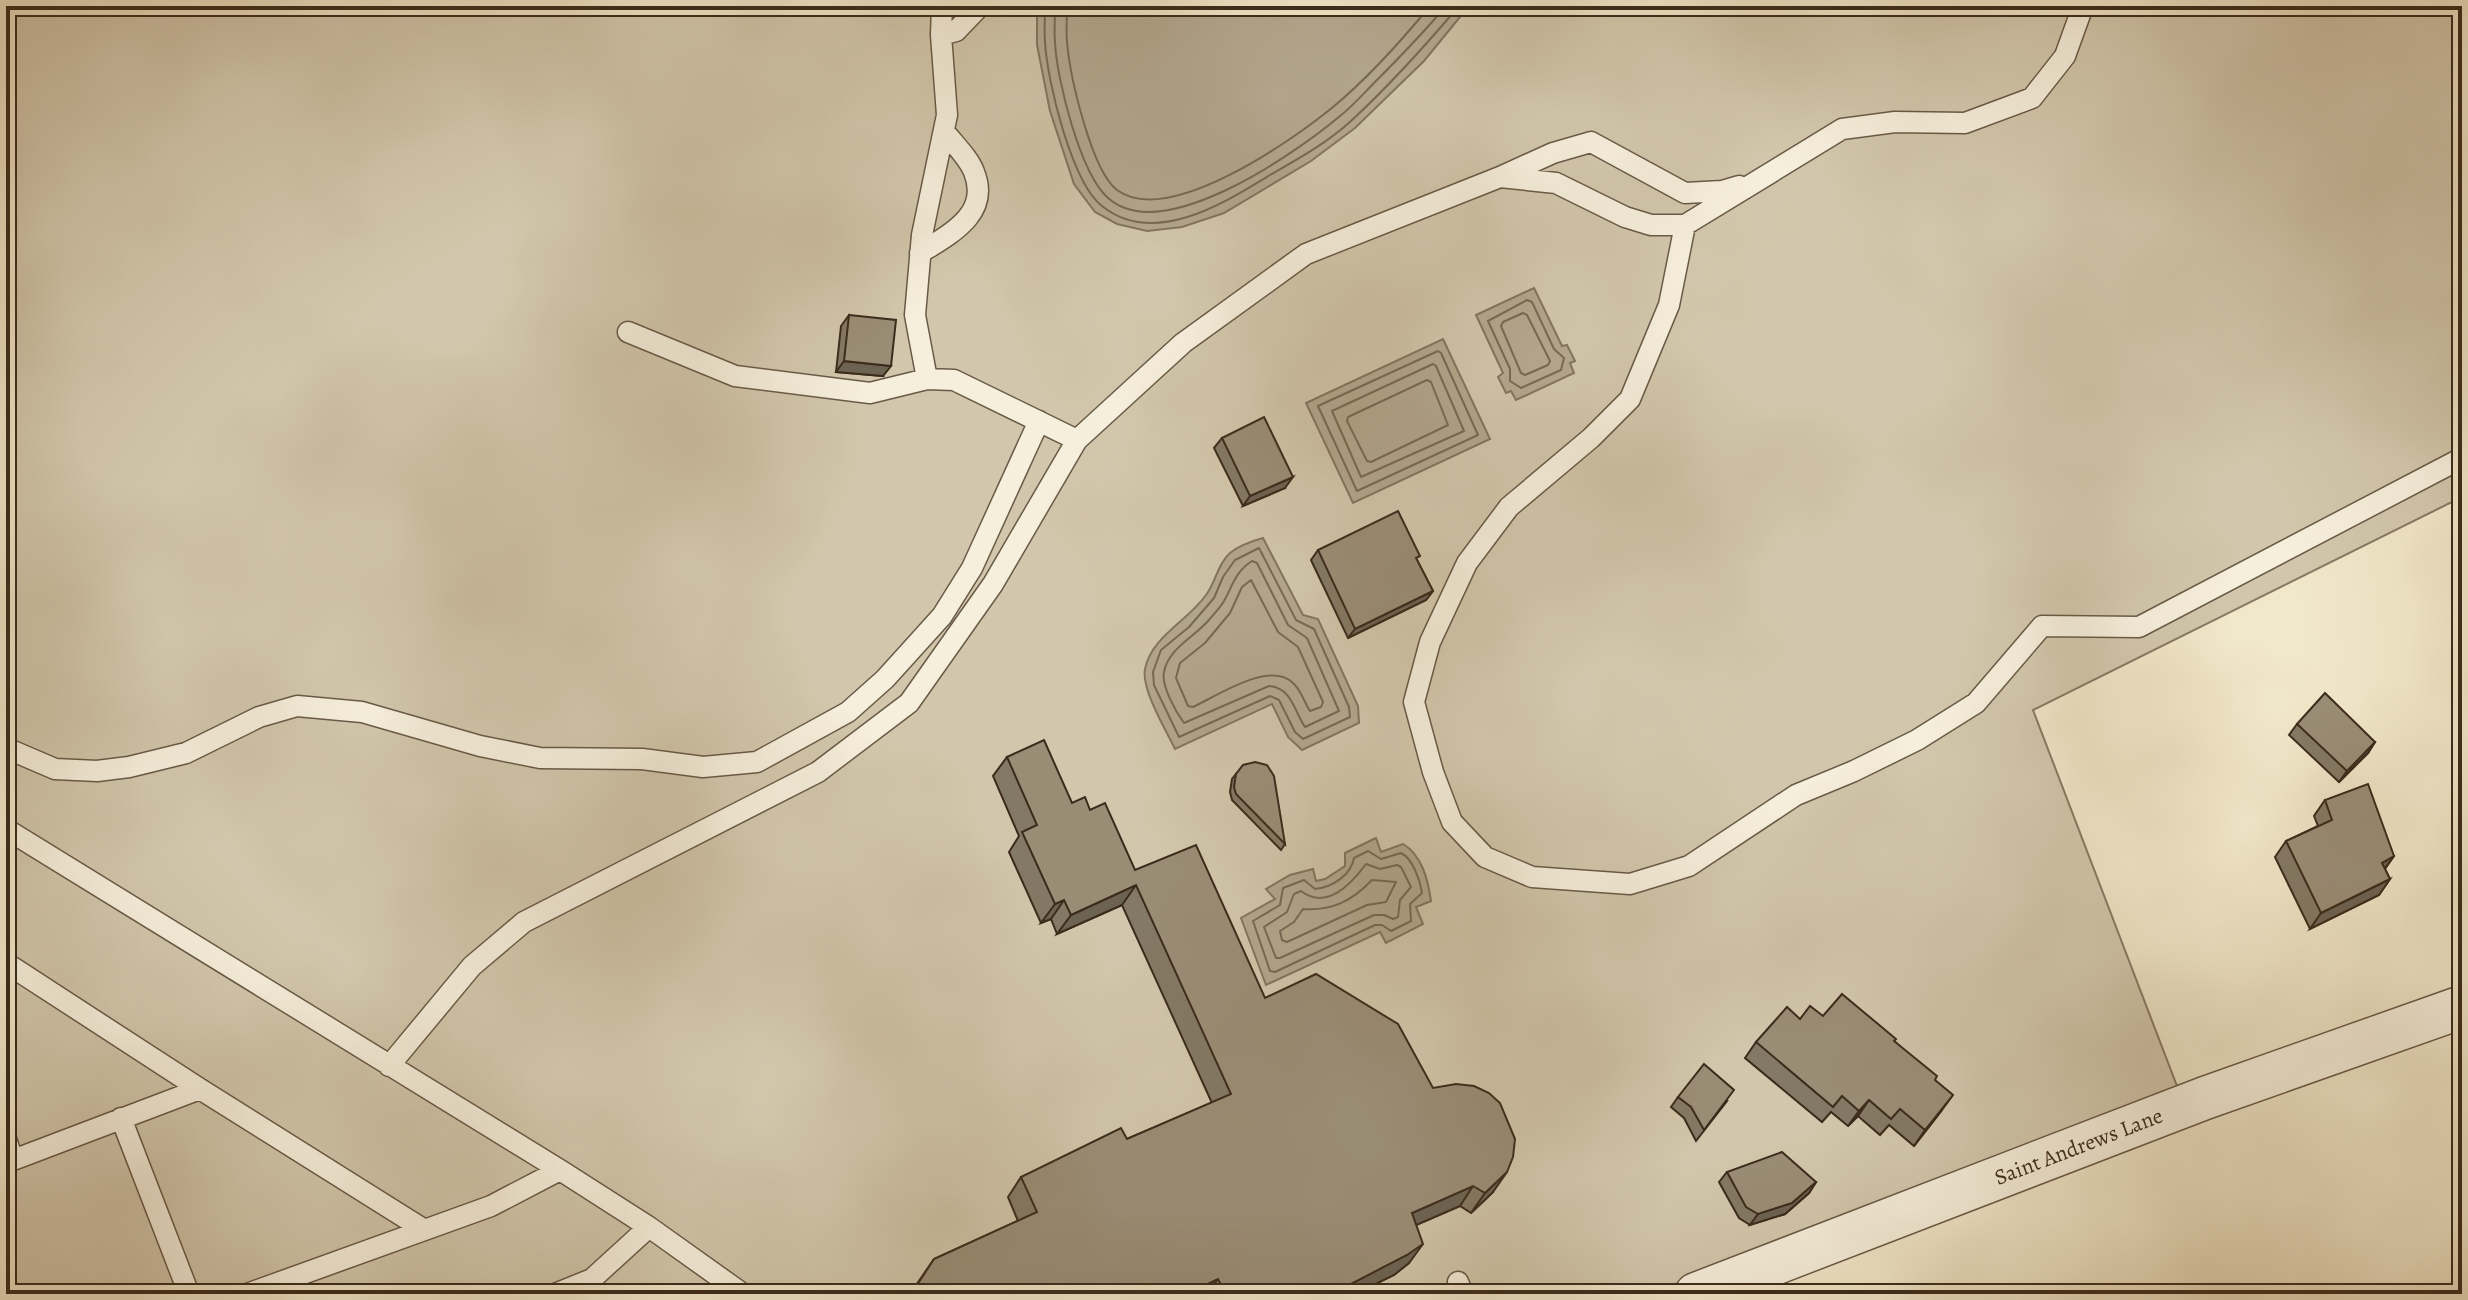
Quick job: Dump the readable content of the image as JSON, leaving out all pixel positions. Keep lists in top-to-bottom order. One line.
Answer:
{"streets":{"street":["Saint Andrews Lane"]}}
